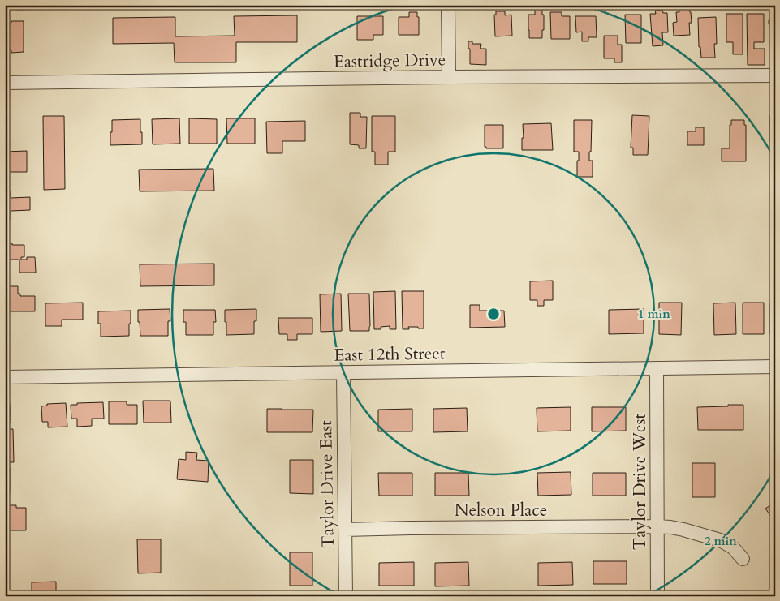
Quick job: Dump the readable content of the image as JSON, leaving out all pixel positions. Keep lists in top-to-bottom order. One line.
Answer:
{"streets":{"street":["Eastridge Drive","East 12th Street","Taylor Drive West","Taylor Drive East","Nelson Place"]},"crossings":[["East 12th Street","Taylor Drive West"],["East 12th Street","Taylor Drive East"],["Taylor Drive West","Nelson Place"],["Taylor Drive East","Nelson Place"]],"rings":["1 min","2 min"]}
